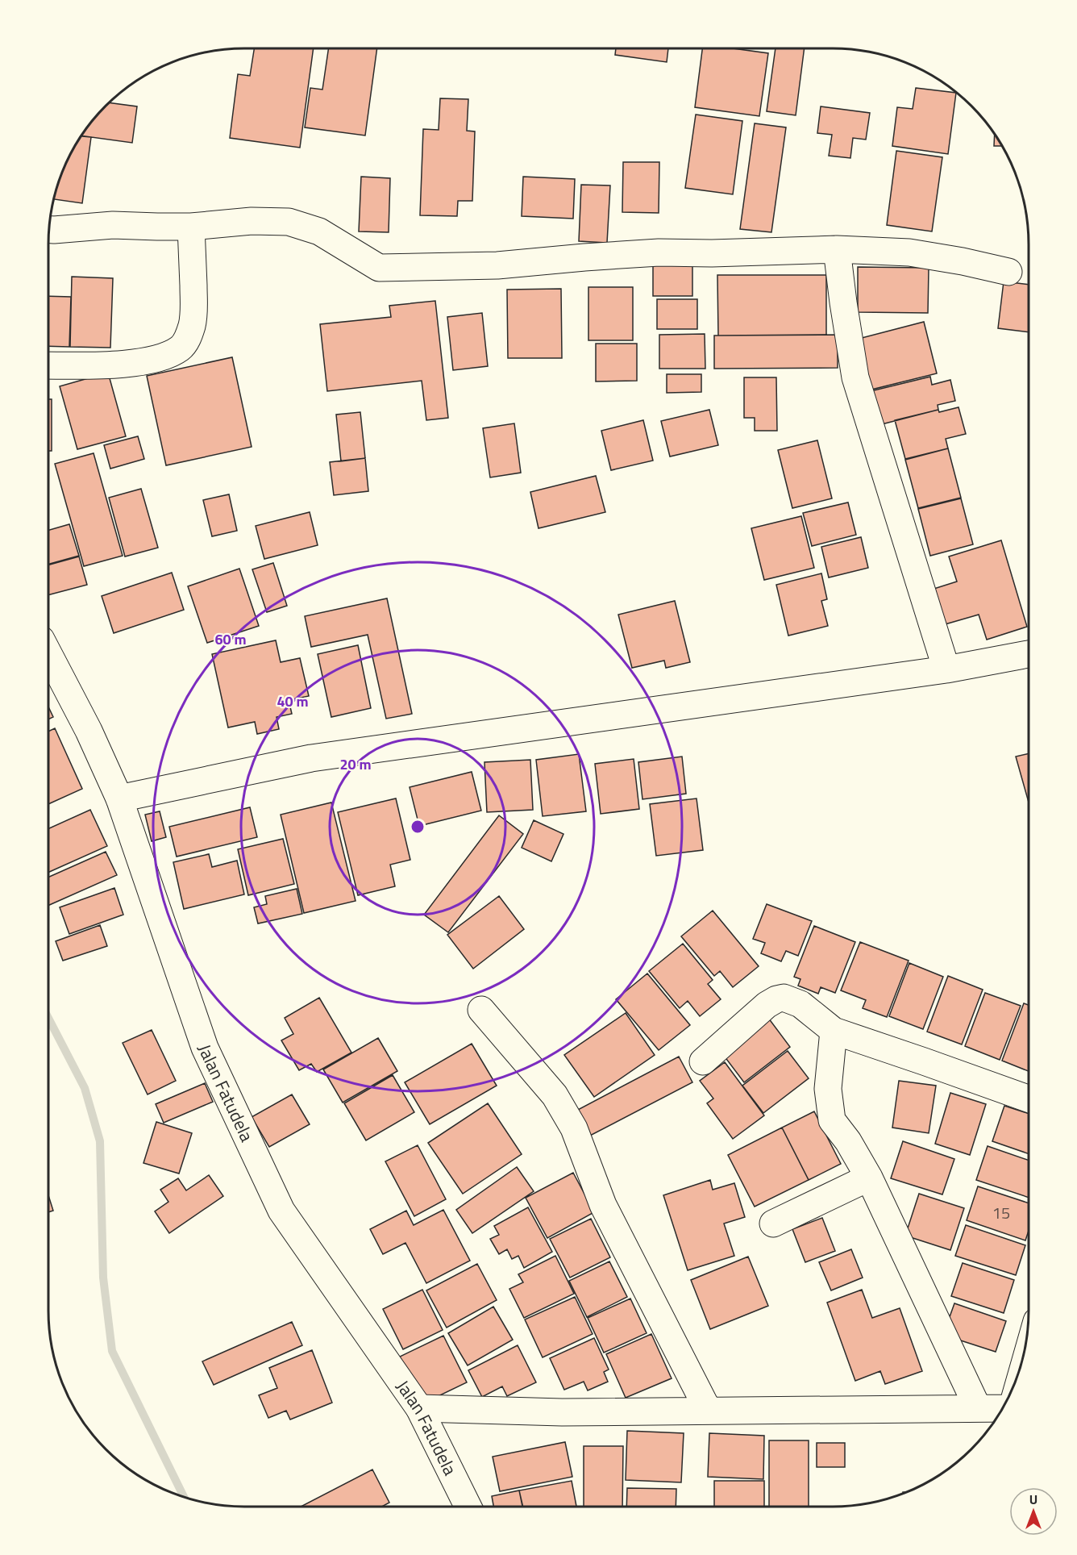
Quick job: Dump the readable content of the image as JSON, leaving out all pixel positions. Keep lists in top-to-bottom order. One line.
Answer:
{"streets":{"street":["Jalan Fatudela"]},"house_numbers":["15"],"north":"top","rings":["60 m","40 m","20 m"]}
